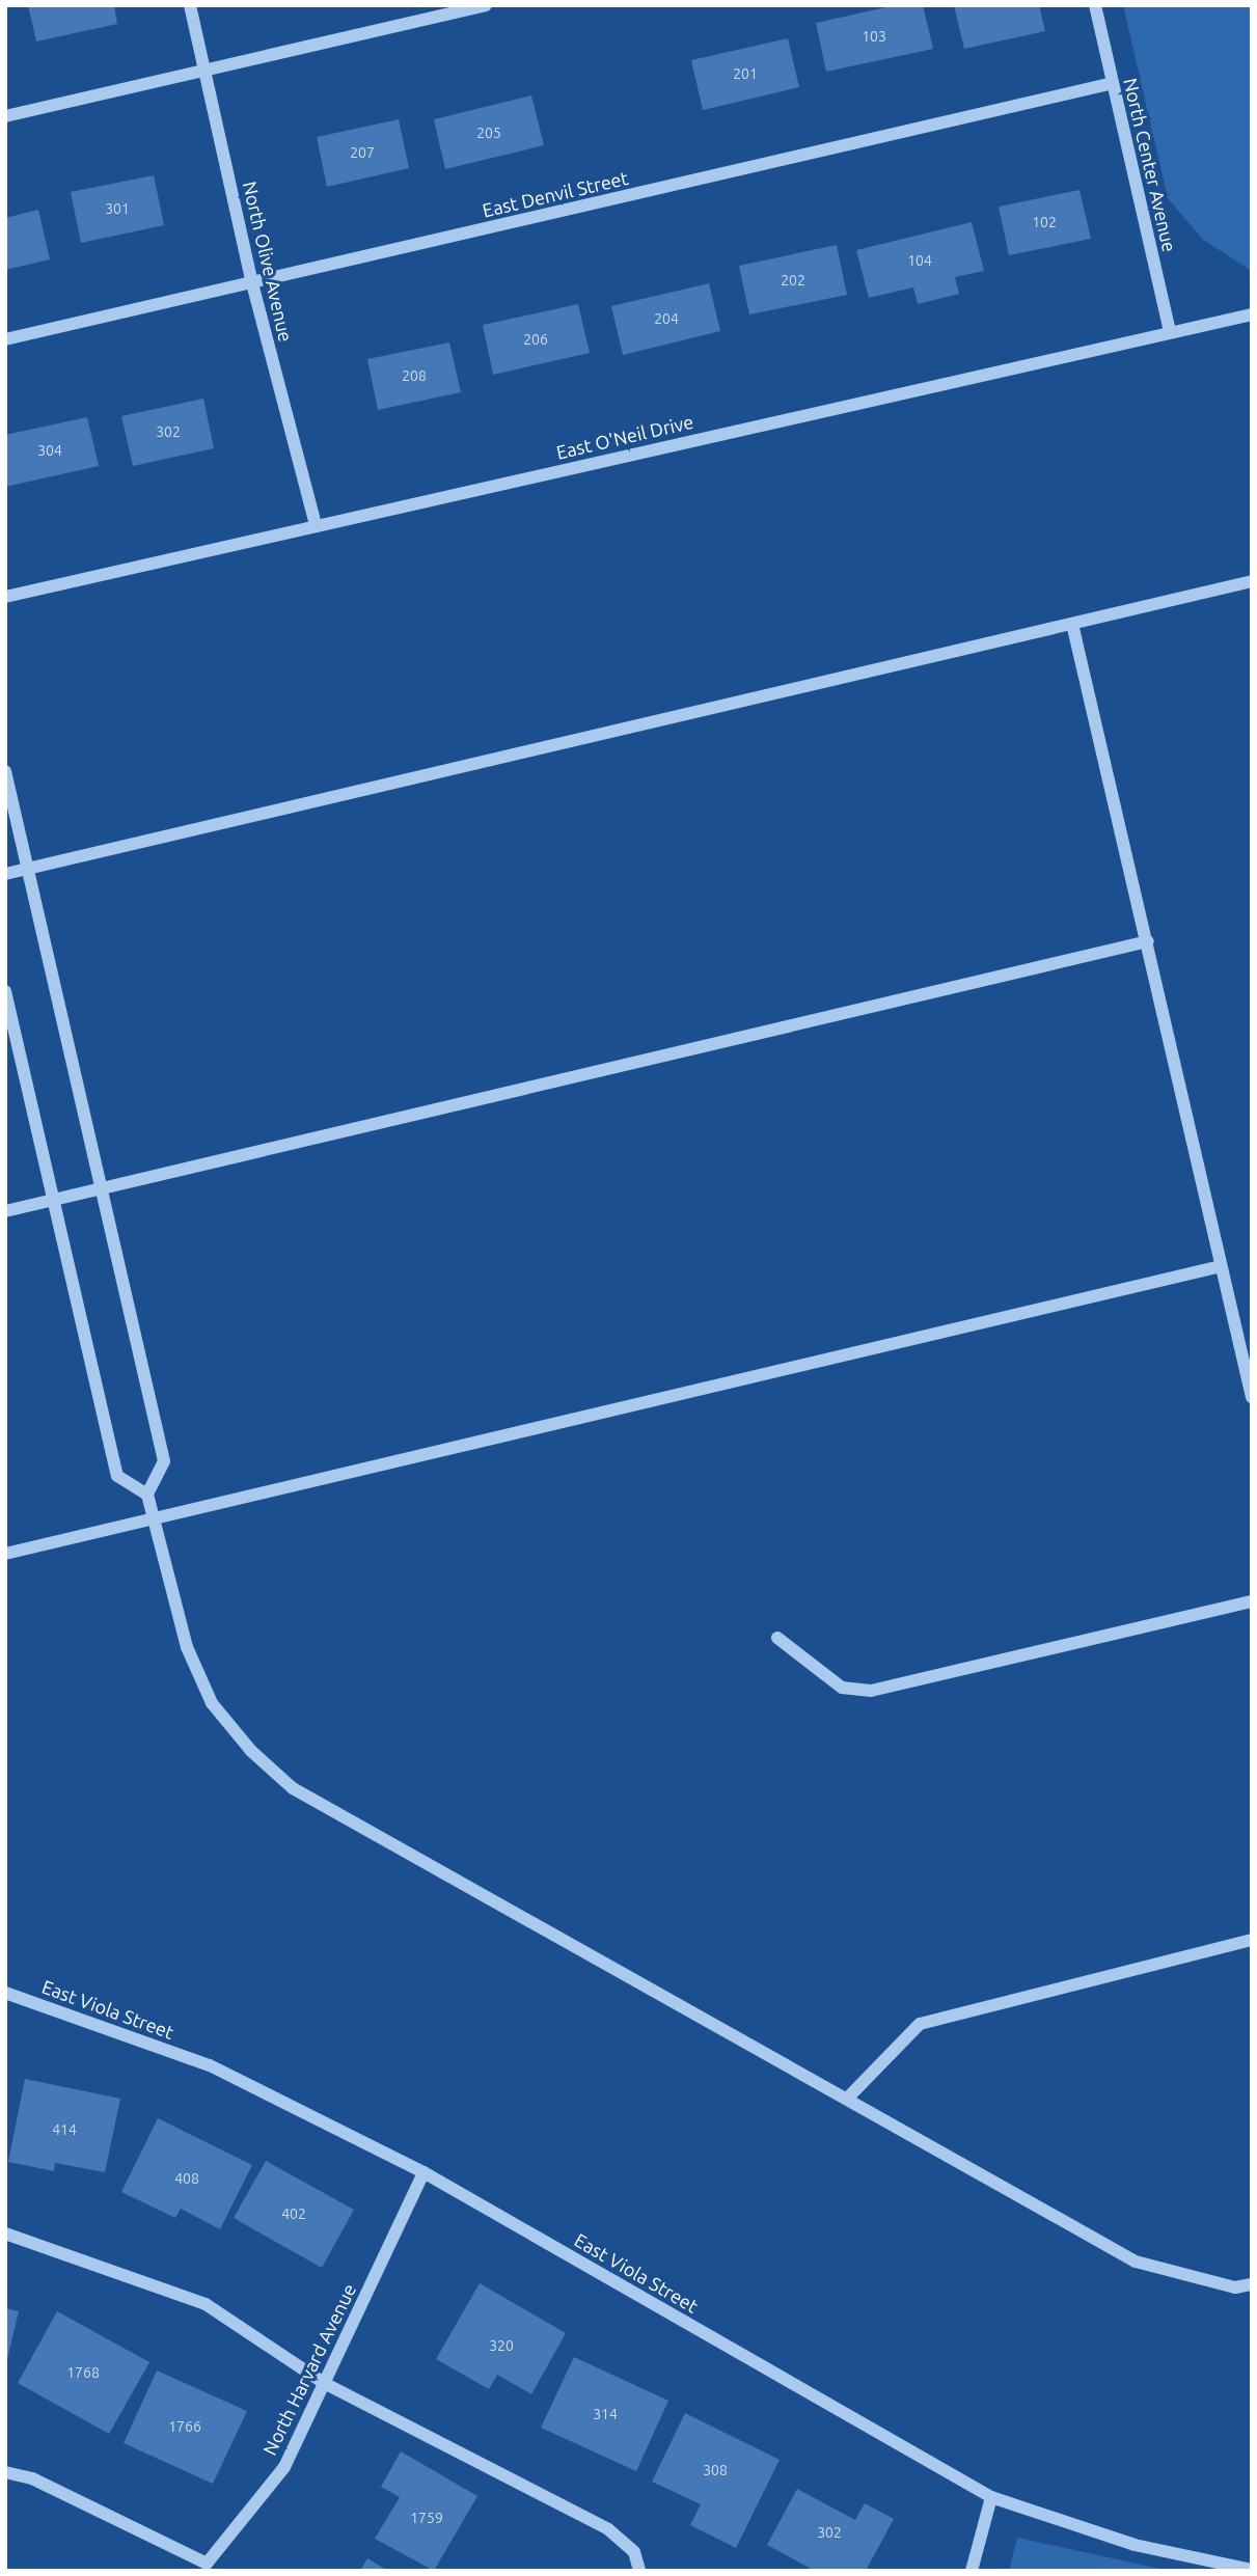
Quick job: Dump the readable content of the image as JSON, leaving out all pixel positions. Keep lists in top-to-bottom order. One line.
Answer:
{"streets":{"street":["North Center Avenue","East Denvil Street","North Olive Avenue","East O'Neil Drive","East Viola Street","North Harvard Avenue"]},"crossings":[["North Center Avenue","East Denvil Street"],["North Center Avenue","East O'Neil Drive"],["East Denvil Street","North Olive Avenue"],["North Olive Avenue","East O'Neil Drive"],["East Viola Street","North Harvard Avenue"]],"house_numbers":["103","201","205","207","301","102","104","202","204","206","208","302","304","414","408","402","320","1768","314","1766","308","1759","302"]}
